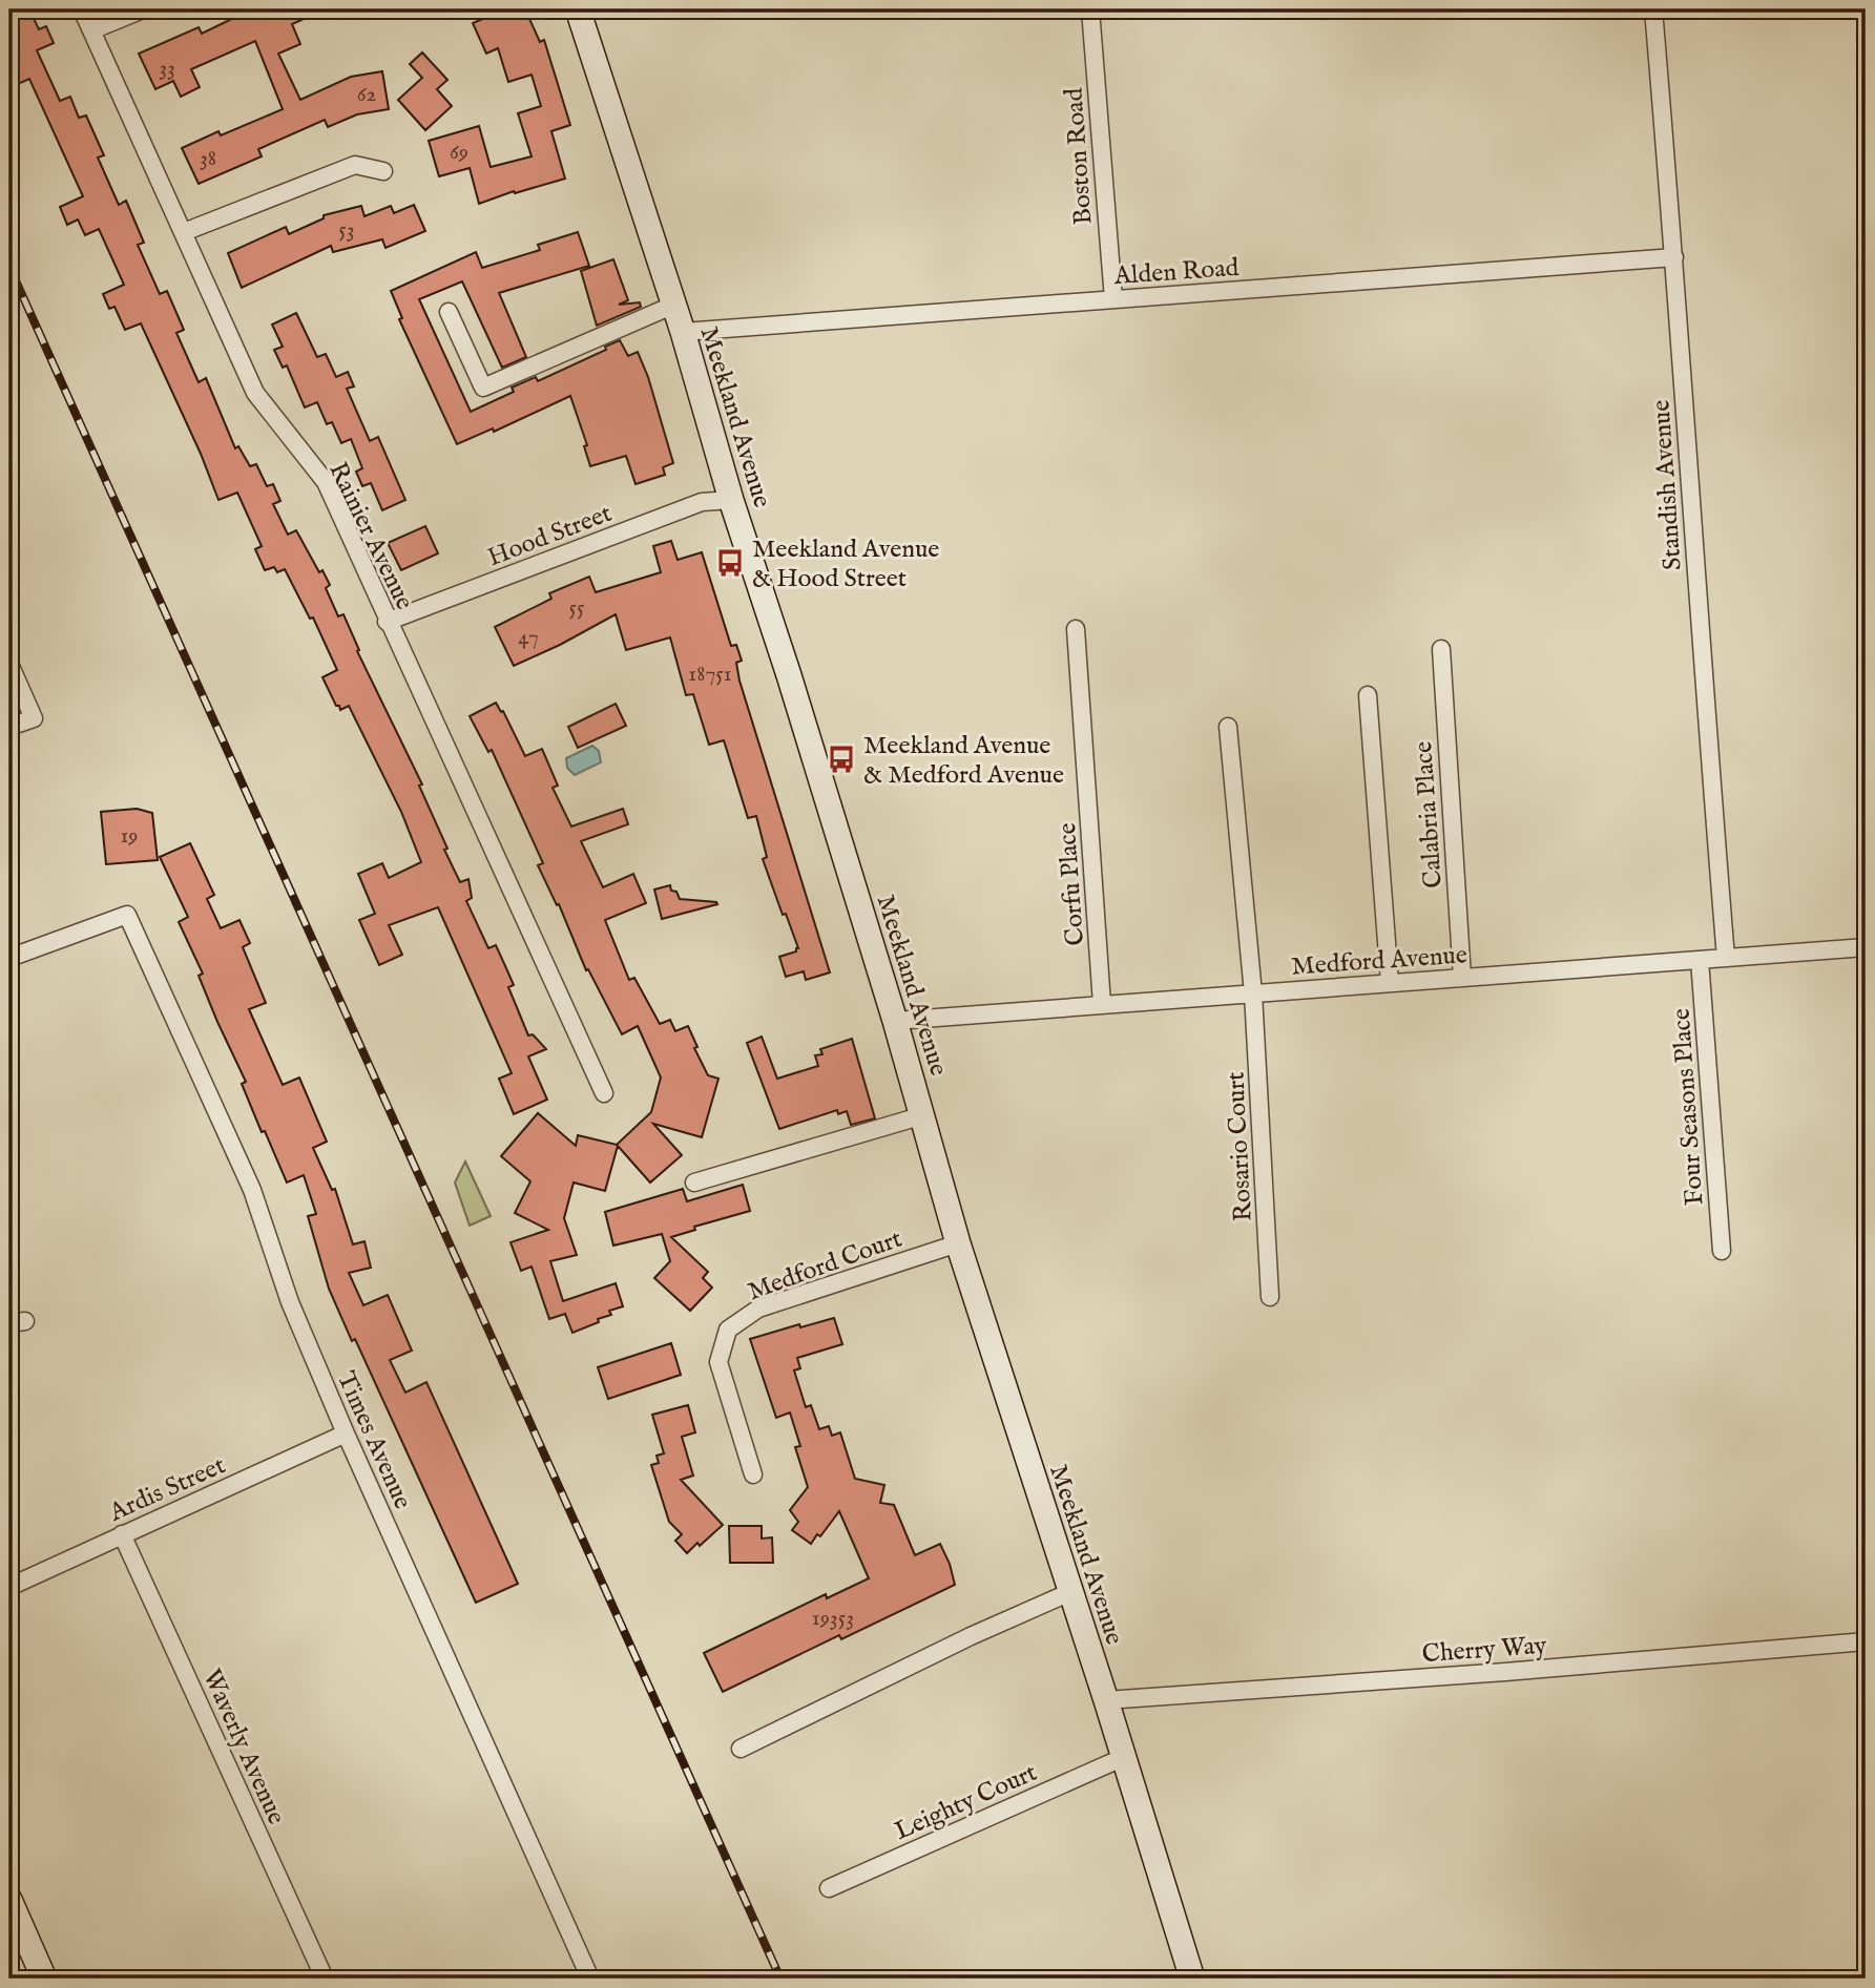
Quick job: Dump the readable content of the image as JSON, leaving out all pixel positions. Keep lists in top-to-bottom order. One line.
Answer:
{"streets":{"main road":["Meekland Avenue"],"street":["Boston Road","Alden Road","Standish Avenue","Hood Street","Rainier Avenue","Calabria Place","Corfu Place","Medford Avenue","Four Seasons Place","Rosario Court","Medford Court","Times Avenue","Ardis Street","Cherry Way","Waverly Avenue","Leighty Court"]},"crossings":[["Boston Road","Alden Road"],["Alden Road","Meekland Avenue"],["Alden Road","Standish Avenue"],["Meekland Avenue","Hood Street"],["Meekland Avenue","Medford Avenue"],["Meekland Avenue","Medford Court"],["Meekland Avenue","Cherry Way"],["Meekland Avenue","Leighty Court"],["Standish Avenue","Medford Avenue"],["Hood Street","Rainier Avenue"],["Calabria Place","Medford Avenue"],["Corfu Place","Medford Avenue"],["Medford Avenue","Four Seasons Place"],["Medford Avenue","Rosario Court"],["Times Avenue","Ardis Street"],["Ardis Street","Waverly Avenue"]],"places":{"bus stop":["Meekland Avenue & Hood Street","Meekland Avenue & Medford Avenue"]},"house_numbers":["33","62","69","38","53","55","47","18751","19","19353"]}
